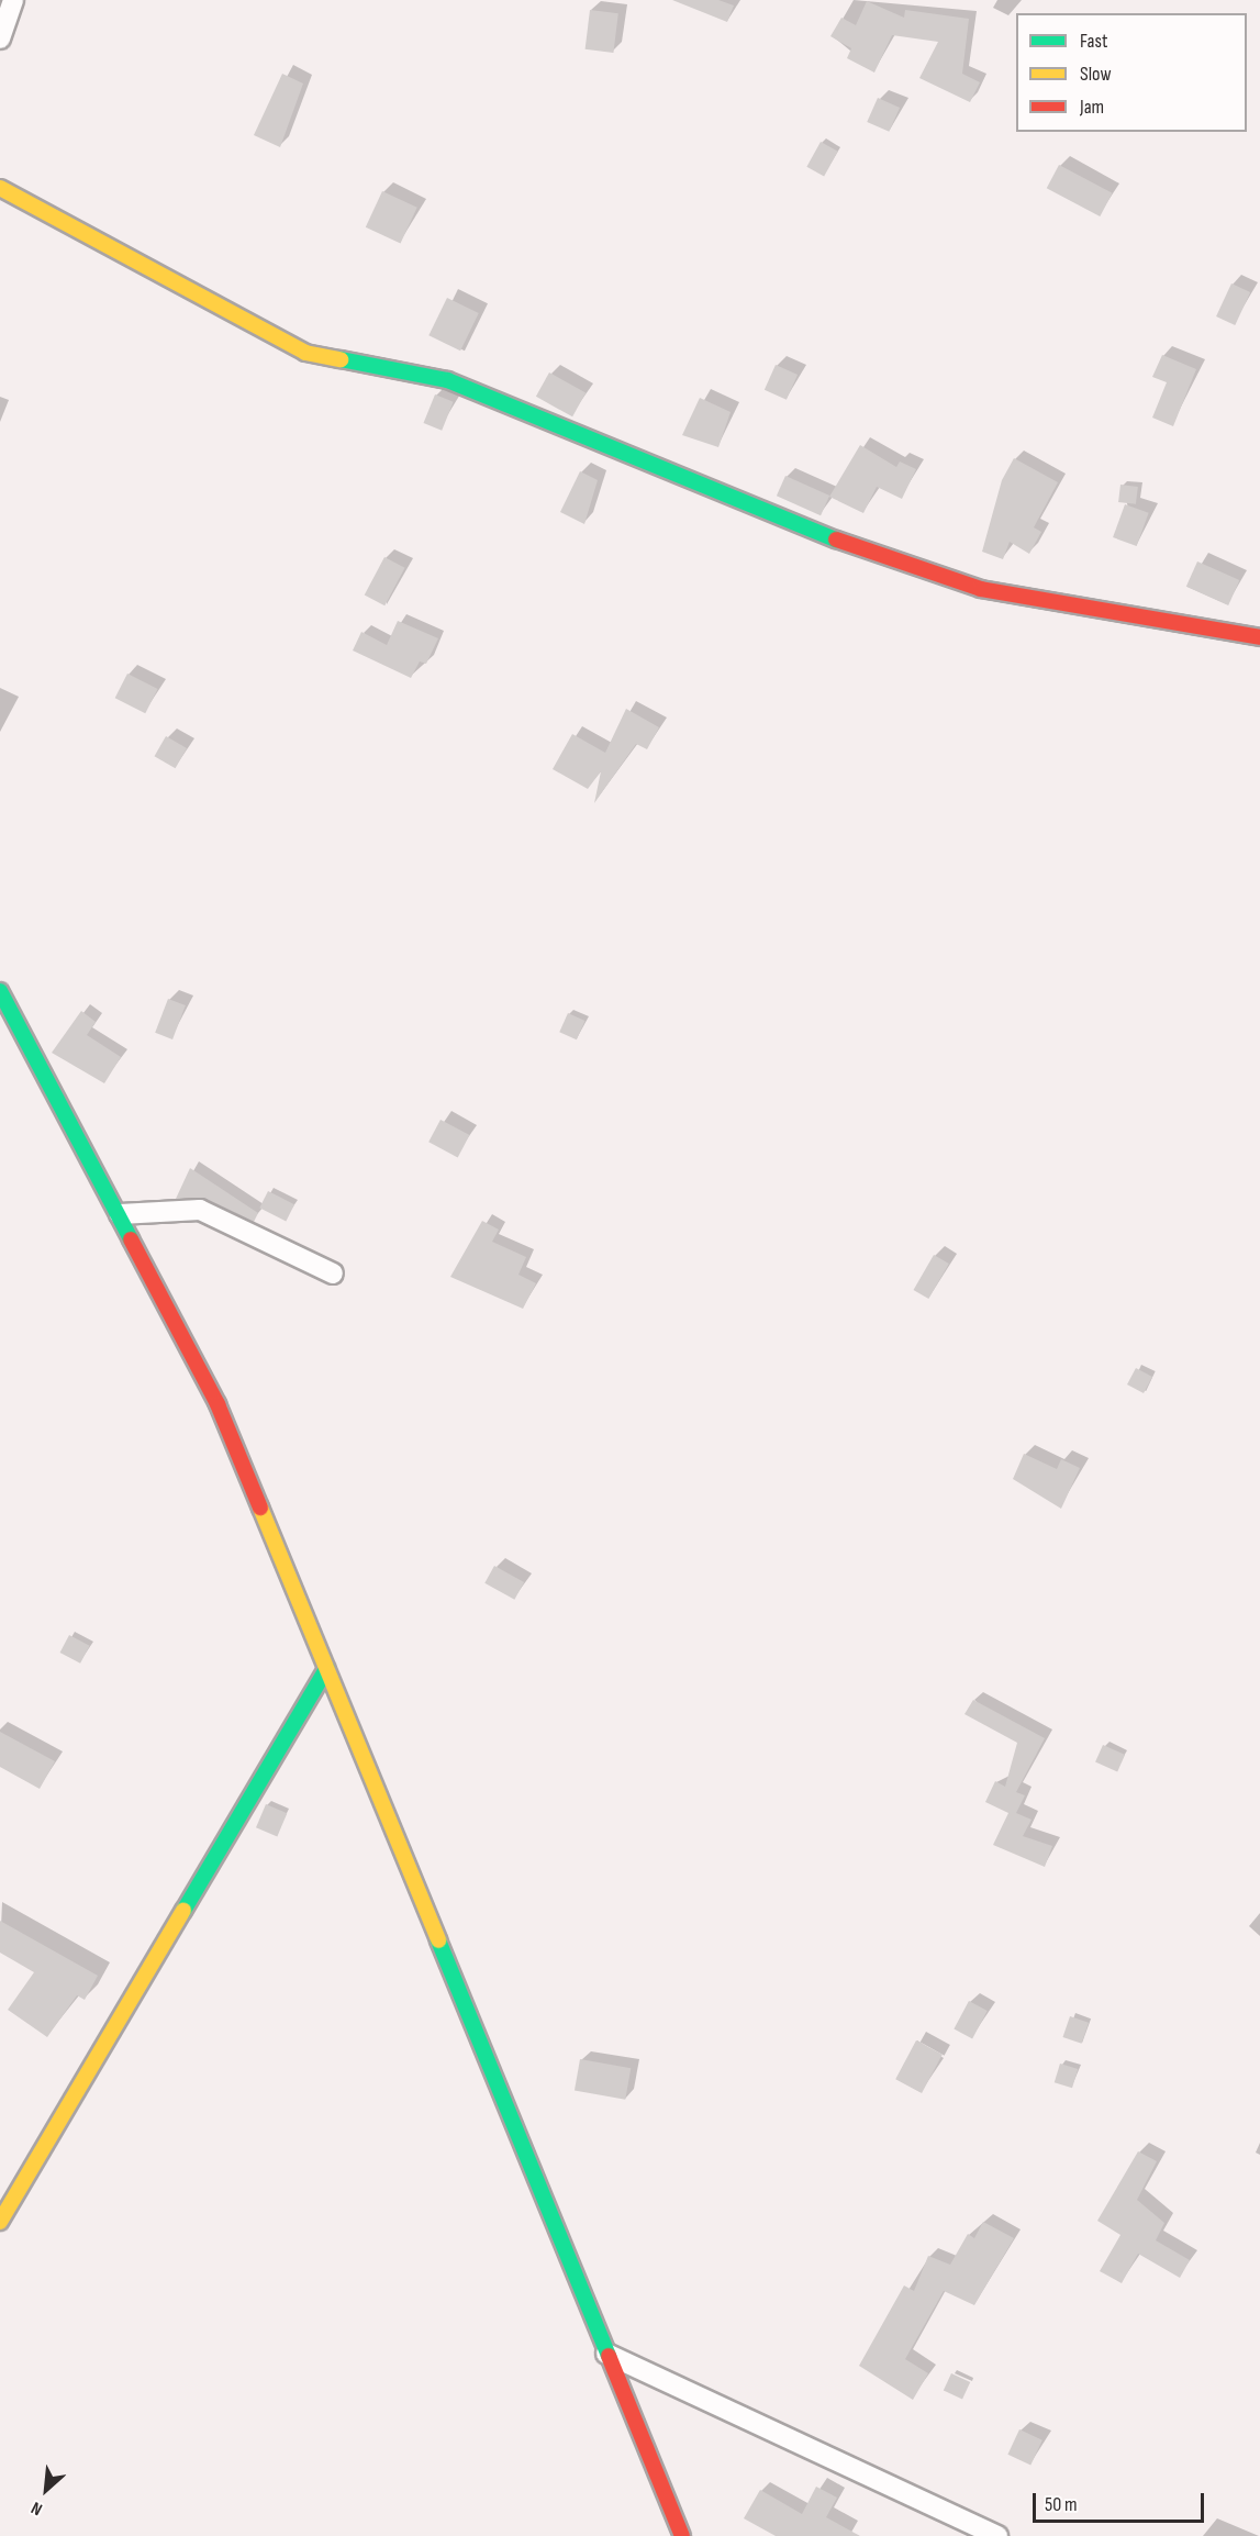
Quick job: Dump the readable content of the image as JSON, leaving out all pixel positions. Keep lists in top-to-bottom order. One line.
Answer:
{"legend":["Fast","Slow","Jam"],"scale_bar":"50 m","north":"bottom left"}
